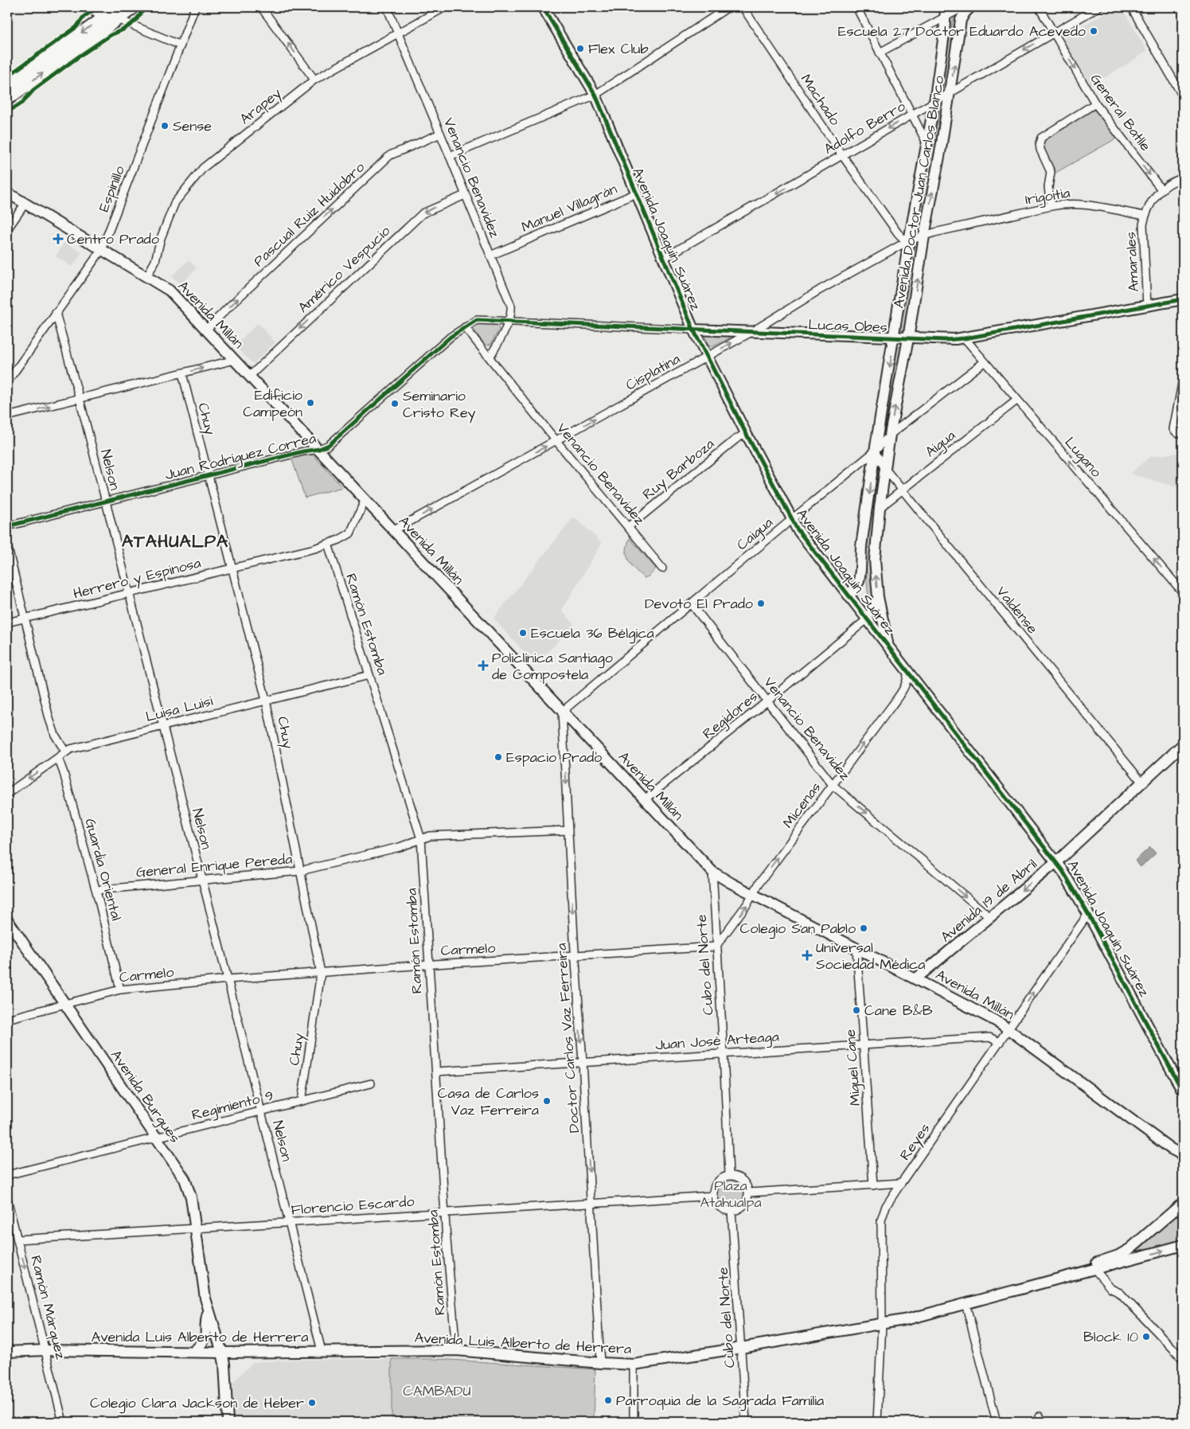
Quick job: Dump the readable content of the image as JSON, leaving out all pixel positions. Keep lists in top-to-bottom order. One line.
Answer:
{"streets":{"street":["Machado","Arapey","General Batlle","Adolfo Berro","Venancio Benavidez","Espinillo","Avenida Doctor Juan Carlos Blanco","Irigoitia","Manuel Villagrán","Pascual Ruiz Huidobro","Avenida Joaquín Suárez","Amarales","Américo Vespucio","Avenida Millán","Lucas Obes","Cisplatina","Chuy","Aigua","Juan Rodríguez Correa","Lugano","Ruy Barboza","Nelson","Caigua","Herrero y Espinosa","Valdense","Ramón Estomba","Luisa Luisi","Regidores","Micenas","General Enrique Pereda","Guardia Oriental","Avenida 19 de Abril","Carmelo","Cubo del Norte","Doctor Carlos Vaz Ferreira","Juan José Arteaga","Miguel Cane","Avenida Burgues","Regimiento 9","Reyes","Florencio Escardo","Ramón Márquez","Avenida Luis Alberto de Herrera"]},"crossings":[["Machado","Adolfo Berro"],["Machado","Avenida Doctor Juan Carlos Blanco"],["Machado","Cisplatina"],["Arapey","Venancio Benavidez"],["Arapey","Avenida Millán"],["General Batlle","Adolfo Berro"],["Adolfo Berro","Avenida Doctor Juan Carlos Blanco"],["Adolfo Berro","Avenida Joaquín Suárez"],["Venancio Benavidez","Manuel Villagrán"],["Venancio Benavidez","Pascual Ruiz Huidobro"],["Venancio Benavidez","Américo Vespucio"],["Venancio Benavidez","Lucas Obes"],["Venancio Benavidez","Cisplatina"],["Venancio Benavidez","Juan Rodríguez Correa"],["Venancio Benavidez","Ruy Barboza"],["Venancio Benavidez","Caigua"],["Venancio Benavidez","Regidores"],["Venancio Benavidez","Micenas"],["Venancio Benavidez","Avenida 19 de Abril"],["Espinillo","Avenida Millán"],["Espinillo","Nelson"],["Avenida Doctor Juan Carlos Blanco","Irigoitia"],["Avenida Doctor Juan Carlos Blanco","Avenida Joaquín Suárez"],["Avenida Doctor Juan Carlos Blanco","Lucas Obes"],["Avenida Doctor Juan Carlos Blanco","Cisplatina"],["Avenida Doctor Juan Carlos Blanco","Aigua"],["Avenida Doctor Juan Carlos Blanco","Caigua"],["Avenida Doctor Juan Carlos Blanco","Valdense"],["Irigoitia","Amarales"],["Irigoitia","Cisplatina"],["Manuel Villagrán","Avenida Joaquín Suárez"],["Pascual Ruiz Huidobro","Avenida Millán"],["Avenida Joaquín Suárez","Lucas Obes"],["Avenida Joaquín Suárez","Cisplatina"],["Avenida Joaquín Suárez","Ruy Barboza"],["Avenida Joaquín Suárez","Caigua"],["Avenida Joaquín Suárez","Regidores"],["Avenida Joaquín Suárez","Micenas"],["Avenida Joaquín Suárez","Avenida 19 de Abril"],["Avenida Joaquín Suárez","Reyes"],["Amarales","Lucas Obes"],["Américo Vespucio","Avenida Millán"],["Avenida Millán","Cisplatina"],["Avenida Millán","Juan Rodríguez Correa"],["Avenida Millán","Caigua"],["Avenida Millán","Herrero y Espinosa"],["Avenida Millán","Regidores"],["Avenida Millán","Micenas"],["Avenida Millán","Avenida 19 de Abril"],["Avenida Millán","Cubo del Norte"],["Avenida Millán","Doctor Carlos Vaz Ferreira"],["Avenida Millán","Miguel Cane"],["Avenida Millán","Reyes"],["Lucas Obes","Cisplatina"],["Lucas Obes","Juan Rodríguez Correa"],["Lucas Obes","Lugano"],["Chuy","Juan Rodríguez Correa"],["Chuy","Herrero y Espinosa"],["Chuy","Luisa Luisi"],["Chuy","General Enrique Pereda"],["Chuy","Carmelo"],["Chuy","Regimiento 9"],["Aigua","Lugano"],["Aigua","Valdense"],["Juan Rodríguez Correa","Nelson"],["Lugano","Caigua"],["Nelson","Herrero y Espinosa"],["Nelson","Luisa Luisi"],["Nelson","General Enrique Pereda"],["Nelson","Carmelo"],["Nelson","Regimiento 9"],["Nelson","Florencio Escardo"],["Nelson","Avenida Luis Alberto de Herrera"],["Caigua","Valdense"],["Caigua","Doctor Carlos Vaz Ferreira"],["Herrero y Espinosa","Ramón Estomba"],["Valdense","Avenida 19 de Abril"],["Ramón Estomba","Luisa Luisi"],["Ramón Estomba","General Enrique Pereda"],["Ramón Estomba","Carmelo"],["Ramón Estomba","Juan José Arteaga"],["Ramón Estomba","Florencio Escardo"],["Ramón Estomba","Avenida Luis Alberto de Herrera"],["Luisa Luisi","Guardia Oriental"],["General Enrique Pereda","Guardia Oriental"],["General Enrique Pereda","Doctor Carlos Vaz Ferreira"],["Guardia Oriental","Carmelo"],["Carmelo","Cubo del Norte"],["Carmelo","Doctor Carlos Vaz Ferreira"],["Carmelo","Avenida Burgues"],["Cubo del Norte","Juan José Arteaga"],["Cubo del Norte","Florencio Escardo"],["Cubo del Norte","Avenida Luis Alberto de Herrera"],["Doctor Carlos Vaz Ferreira","Juan José Arteaga"],["Doctor Carlos Vaz Ferreira","Florencio Escardo"],["Doctor Carlos Vaz Ferreira","Avenida Luis Alberto de Herrera"],["Juan José Arteaga","Miguel Cane"],["Juan José Arteaga","Reyes"],["Avenida Burgues","Regimiento 9"],["Avenida Burgues","Florencio Escardo"],["Avenida Burgues","Avenida Luis Alberto de Herrera"],["Reyes","Avenida Luis Alberto de Herrera"],["Florencio Escardo","Ramón Márquez"],["Ramón Márquez","Avenida Luis Alberto de Herrera"]],"one_way":["General Batlle","Adolfo Berro","Pascual Ruiz Huidobro","Américo Vespucio","Cisplatina","Lugano","Micenas","Doctor Carlos Vaz Ferreira","Ramón Márquez"],"districts":["ATAHUALPA"],"parks":["Plaza Atahualpa","CAMBADU"],"places":{"other":["Escuela 27 Doctor Eduardo Acevedo","Flex Club","Sense","Edificio Campeón","Seminario Cristo Rey","Devoto El Prado","Escuela 36 Bélgica","Espacio Prado","Colegio San Pablo","Cane B&B","Casa de Carlos Vaz Ferreira","Block 10","Parroquia de la Sagrada Familia","Colegio Clara Jackson de Heber"],"health":["Centro Prado","Policlínica Santiago de Compostela","Universal Sociedad Médica"]}}
